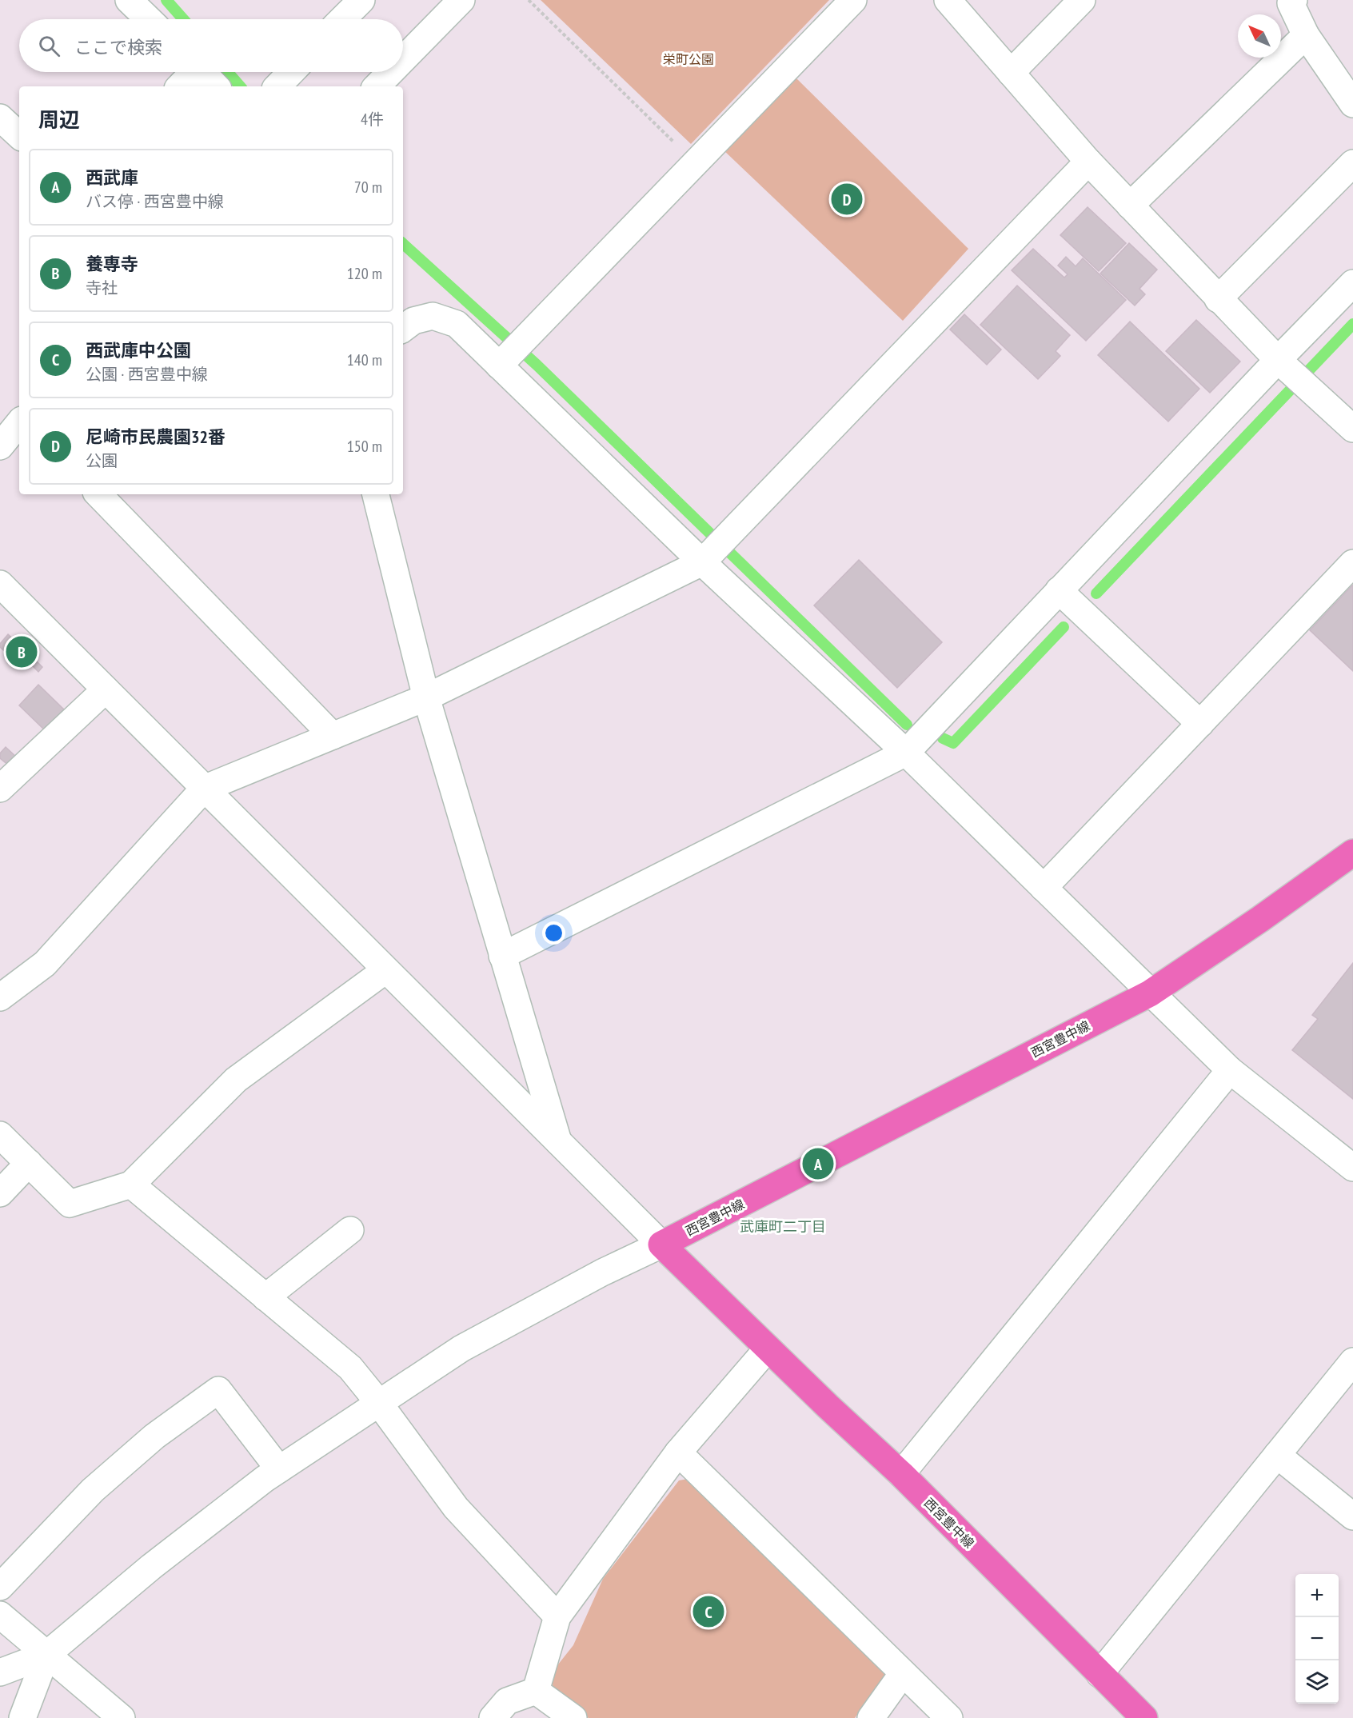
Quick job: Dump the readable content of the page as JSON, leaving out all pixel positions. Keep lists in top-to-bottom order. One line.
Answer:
{"streets":{"main road":["西宮豊中線"]},"districts":["武庫町二丁目"],"parks":["栄町公園"],"north":"top left","page":{"search":"ここで検索","heading":["周辺","4件"],"list":[{"mark":"A","name":"西武庫","note":"バス停 · 西宮豊中線","value":"70 m"},{"mark":"B","name":"養専寺","note":"寺社","value":"120 m"},{"mark":"C","name":"西武庫中公園","note":"公園 · 西宮豊中線","value":"140 m"},{"mark":"D","name":"尼崎市民農園32番","note":"公園","value":"150 m"}],"pins":["D","B","A","C"],"map_buttons":["+","−"]}}
